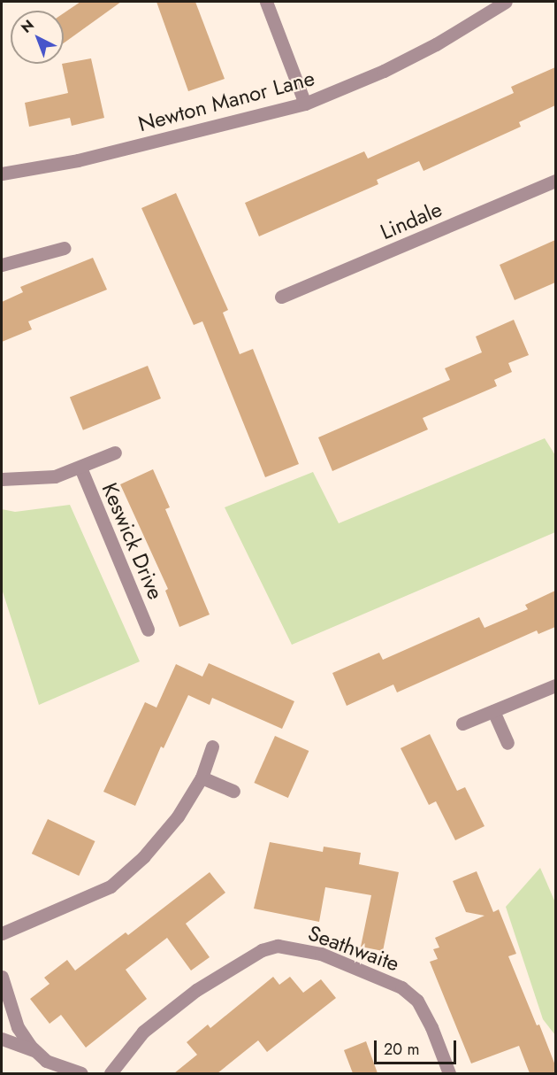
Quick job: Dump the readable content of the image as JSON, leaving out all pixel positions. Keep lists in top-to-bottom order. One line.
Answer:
{"streets":{"street":["Newton Manor Lane","Lindale","Keswick Drive","Seathwaite"]},"scale_bar":"20 m","north":"top left"}
